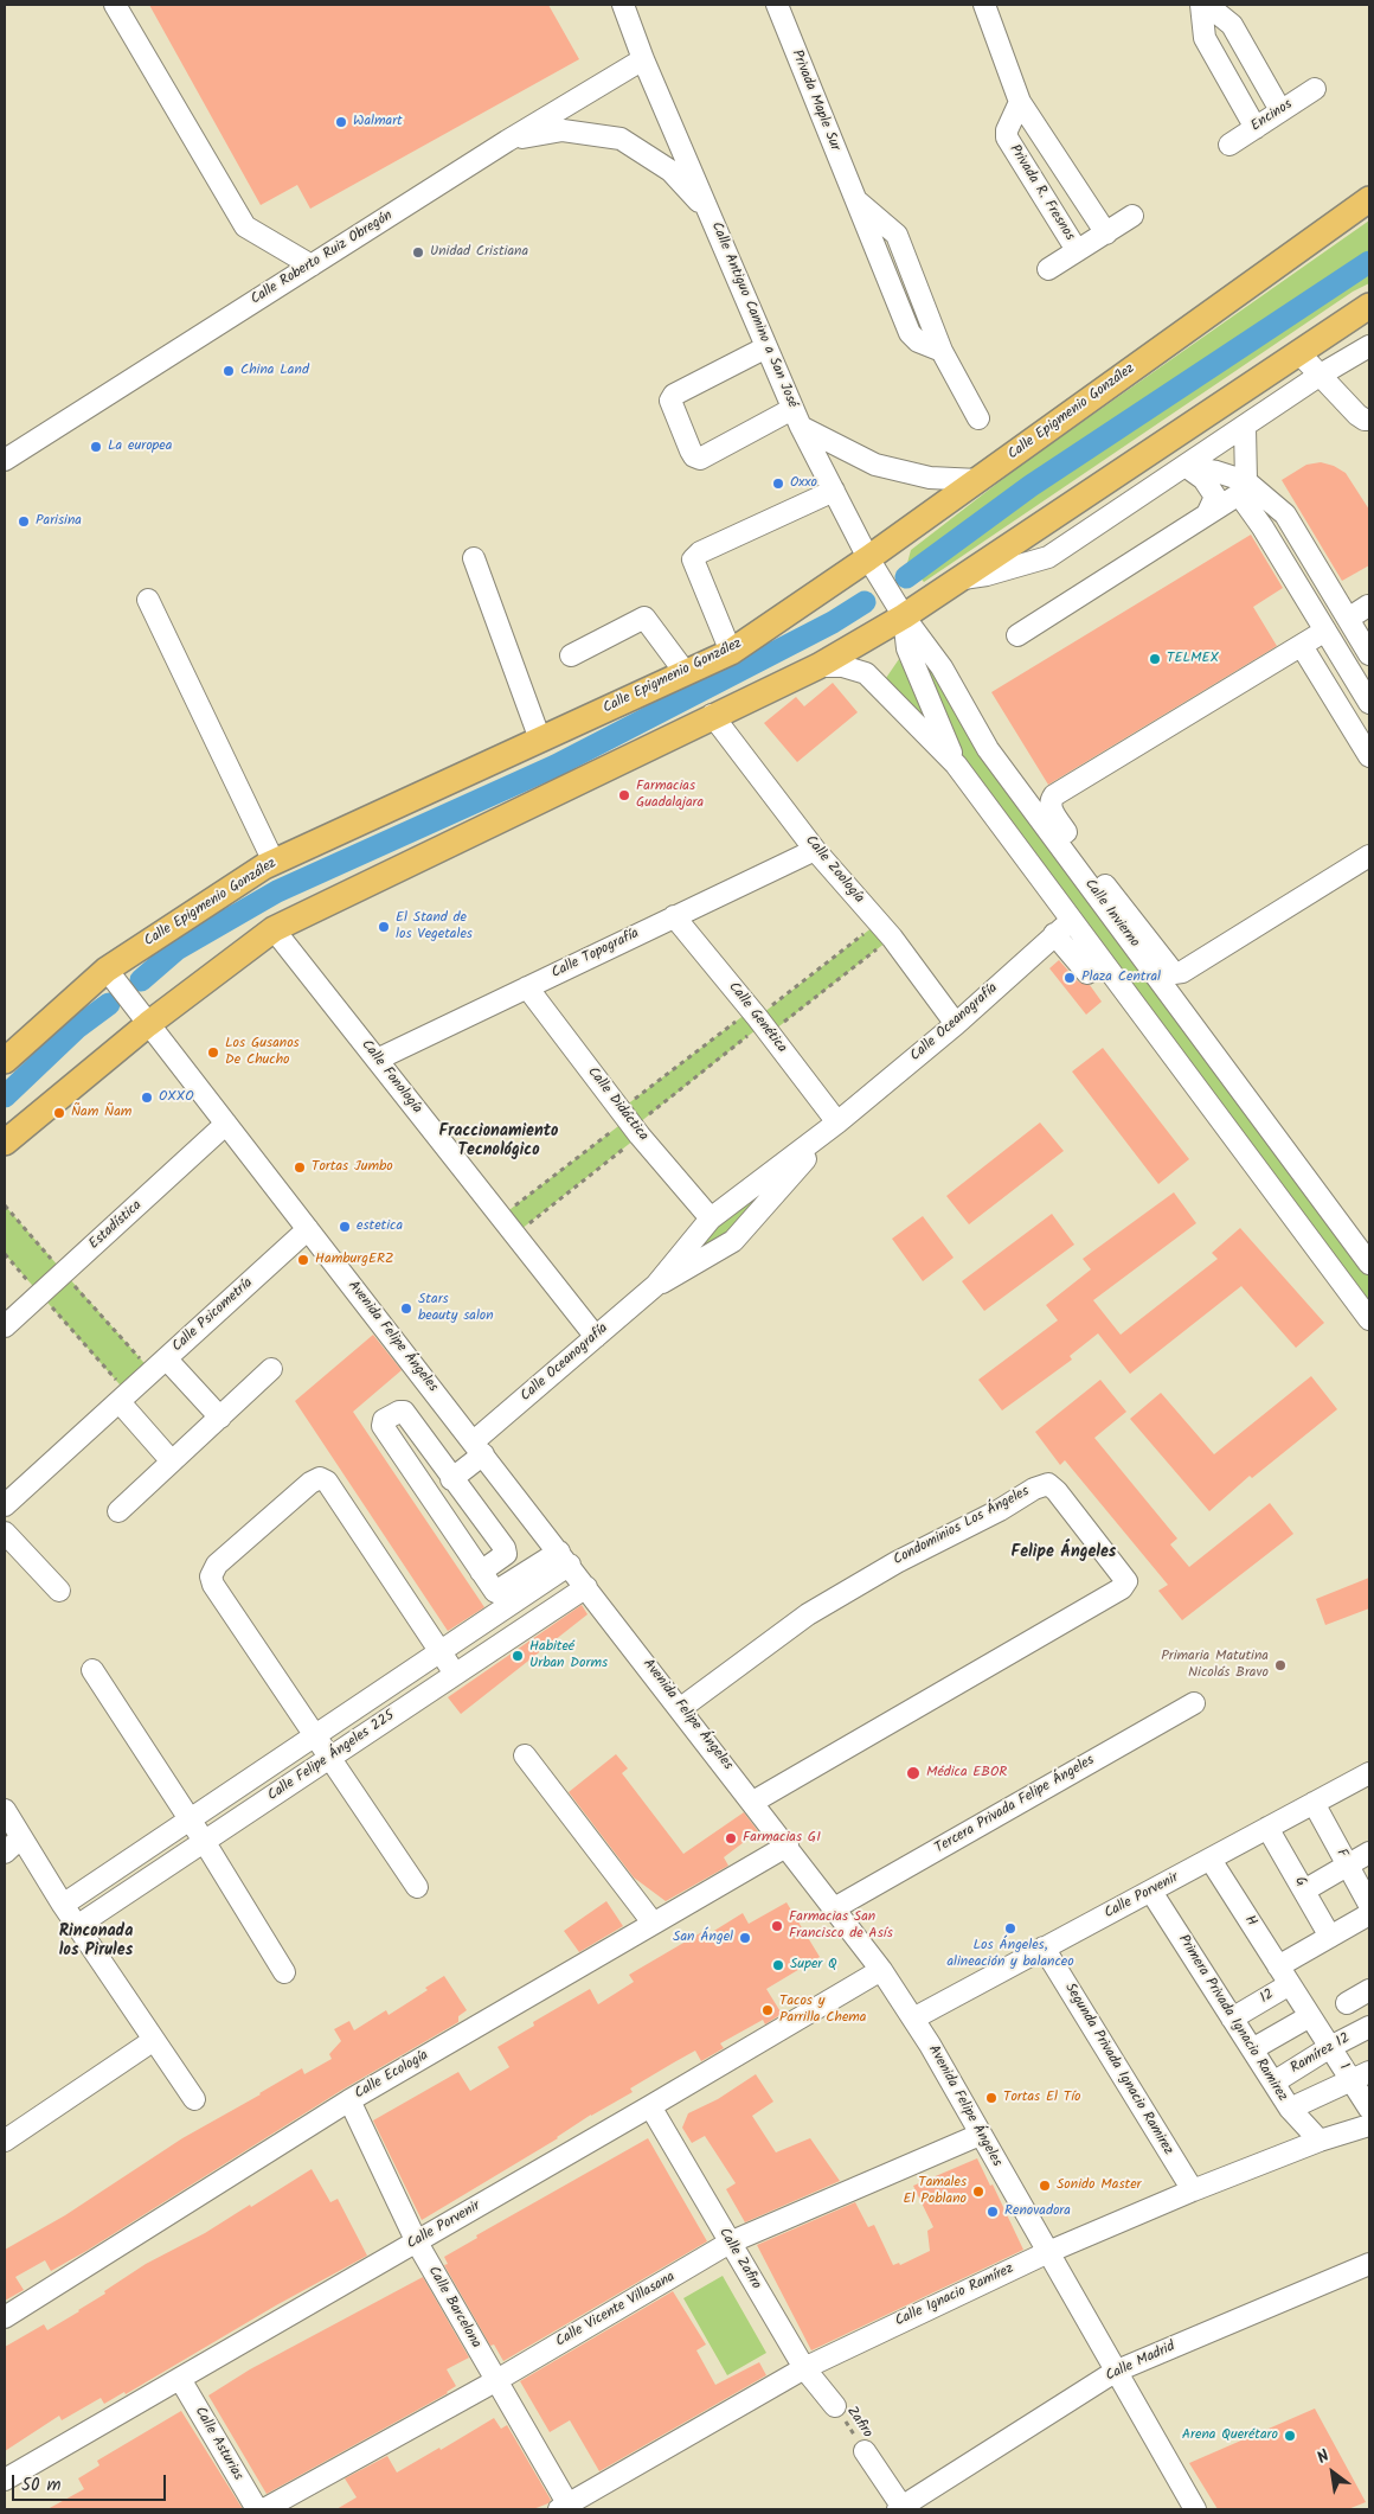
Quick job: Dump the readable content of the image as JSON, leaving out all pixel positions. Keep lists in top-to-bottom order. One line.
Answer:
{"streets":{"main road":["Calle Epigmenio González"],"street":["Privada Maple Sur","Encinos","Privada R. Fresnos","Calle Roberto Ruiz Obregón","Calle Antiguo Camino a San José","Calle Zoología","Calle Invierno","Calle Topografía","Calle Genética","Calle Oceanografía","Calle Fonología","Calle Didáctica","Estadística","Calle Psicometría","Avenida Felipe Ángeles","Condominios Los Ángeles","Calle Felipe Ángeles 225","Tercera Privada Felipe Ángeles","F","G","Calle Porvenir","H","12","Primera Privada Ignacio Ramirez","Ramírez 12","1","Segunda Privada Ignacio Ramirez","Calle Ecología","Calle Zafiro","Calle Ignacio Ramírez","Calle Barcelona","Calle Vicente Villasana","Calle Madrid","Calle Asturias"],"path":["Zafiro"]},"crossings":[["Calle Roberto Ruiz Obregón","Calle Antiguo Camino a San José"],["Calle Antiguo Camino a San José","Calle Epigmenio González"],["Calle Antiguo Camino a San José","Calle Invierno"],["Calle Epigmenio González","Avenida Felipe Ángeles"],["Calle Zoología","Calle Topografía"],["Calle Zoología","Calle Oceanografía"],["Calle Topografía","Calle Genética"],["Calle Topografía","Calle Fonología"],["Calle Topografía","Calle Didáctica"],["Calle Genética","Calle Oceanografía"],["Calle Oceanografía","Calle Fonología"],["Calle Oceanografía","Calle Didáctica"],["Calle Oceanografía","Avenida Felipe Ángeles"],["Estadística","Avenida Felipe Ángeles"],["Calle Psicometría","Avenida Felipe Ángeles"],["Avenida Felipe Ángeles","Condominios Los Ángeles"],["Avenida Felipe Ángeles","Calle Felipe Ángeles 225"],["Avenida Felipe Ángeles","Tercera Privada Felipe Ángeles"],["Avenida Felipe Ángeles","Calle Porvenir"],["Avenida Felipe Ángeles","Calle Ecología"],["Avenida Felipe Ángeles","Calle Ignacio Ramírez"],["Avenida Felipe Ángeles","Calle Vicente Villasana"],["Avenida Felipe Ángeles","Calle Madrid"],["F","Calle Porvenir"],["G","Calle Porvenir"],["Calle Porvenir","H"],["Calle Porvenir","Primera Privada Ignacio Ramirez"],["Calle Porvenir","Segunda Privada Ignacio Ramirez"],["Calle Porvenir","Calle Zafiro"],["Calle Porvenir","Calle Barcelona"],["Calle Porvenir","Calle Asturias"],["H","12"],["12","Primera Privada Ignacio Ramirez"],["12","1"],["Primera Privada Ignacio Ramirez","Ramírez 12"],["Primera Privada Ignacio Ramirez","Calle Ignacio Ramírez"],["Ramírez 12","1"],["Segunda Privada Ignacio Ramirez","Calle Ignacio Ramírez"],["Calle Ecología","Calle Barcelona"],["Calle Zafiro","Calle Ignacio Ramírez"],["Calle Zafiro","Calle Vicente Villasana"],["Calle Zafiro","Zafiro"],["Calle Ignacio Ramírez","Calle Barcelona"],["Calle Barcelona","Calle Vicente Villasana"]],"districts":["Fraccionamiento Tecnológico","Felipe Ángeles","Rinconada los Pirules"],"places":["Walmart","Unidad Cristiana","China Land","La europea","Oxxo","Parisina","TELMEX","Farmacias Guadalajara","El Stand de los Vegetales","Plaza Central","Los Gusanos De Chucho","OXXO","Ñam Ñam","Tortas Jumbo","estetica","HamburgERZ","Stars beauty salon","Habiteé Urban Dorms","Primaria Matutina Nicolás Bravo","Médica EBOR","Farmacias GI","Farmacias San Francisco de Asís","Los Ángeles, alineación y balanceo","San Ángel","Super Q","Tacos y Parrilla Chema","Tortas El Tío","Sonido Master","Tamales El Poblano","Renovadora","Arena Querétaro"],"scale_bar":"50 m","north":"top left"}
